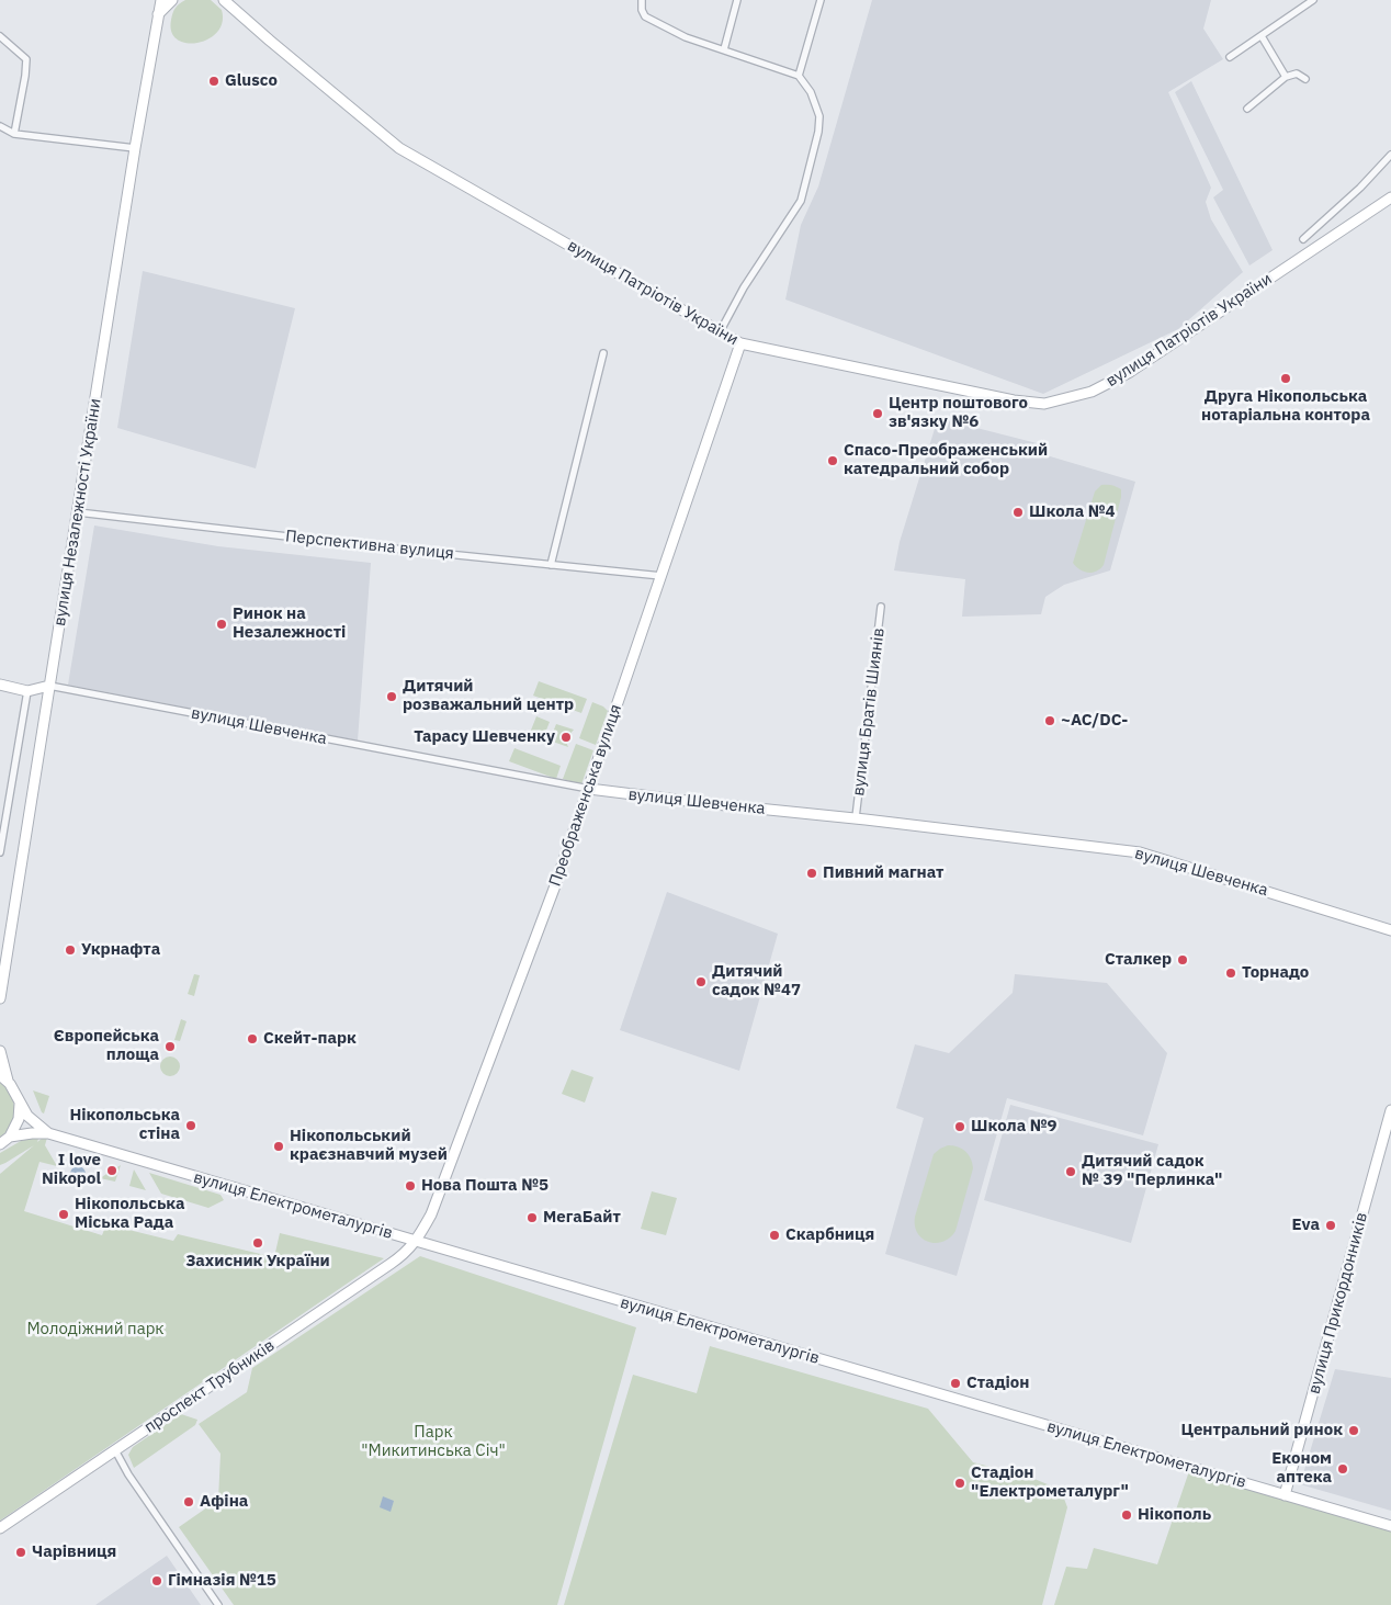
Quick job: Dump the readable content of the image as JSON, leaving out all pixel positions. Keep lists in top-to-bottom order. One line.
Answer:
{"streets":{"main road":["вулиця Патріотів України","вулиця Незалежності України","вулиця Шевченка","Преображенська вулиця","вулиця Електрометалургів","вулиця Прикордонників","проспект Трубників"],"street":["Перспективна вулиця","вулиця Братів Шиянів"]},"crossings":[["вулиця Патріотів України","Преображенська вулиця"],["вулиця Незалежності України","Перспективна вулиця"],["вулиця Незалежності України","вулиця Шевченка"],["Перспективна вулиця","Преображенська вулиця"],["вулиця Братів Шиянів","вулиця Шевченка"],["вулиця Шевченка","Преображенська вулиця"],["Преображенська вулиця","вулиця Електрометалургів"],["Преображенська вулиця","проспект Трубників"],["вулиця Електрометалургів","вулиця Прикордонників"],["вулиця Електрометалургів","проспект Трубників"]],"parks":["Молодіжний парк","Парк \"Микитинська Січ\""],"places":["Glusco","Друга Нікопольська нотаріальна контора","Центр поштового зв'язку №6","Спасо-Преображенський катедральний собор","Школа №4","Ринок на Незалежності","Дитячий розважальний центр","~AC/DC-","Тарасу Шевченку","Пивний магнат","Укрнафта","Сталкер","Торнадо","Дитячий садок №47","Скейт-парк","Європейська площа","Нікопольська стіна","Школа №9","Нiкопольський краєзнавчий музей","I love Nikopol","Дитячий садок № 39 \"Перлинка\"","Нова Пошта №5","Нiкопольська Міська Рада","МегаБайт","Eva","Скарбниця","Захисник України","Стадіон","Центральний ринок","Економ аптека","Стадіон \"Електрометалург\"","Афіна","Нікополь","Чарівниця","Гімназія №15"]}
